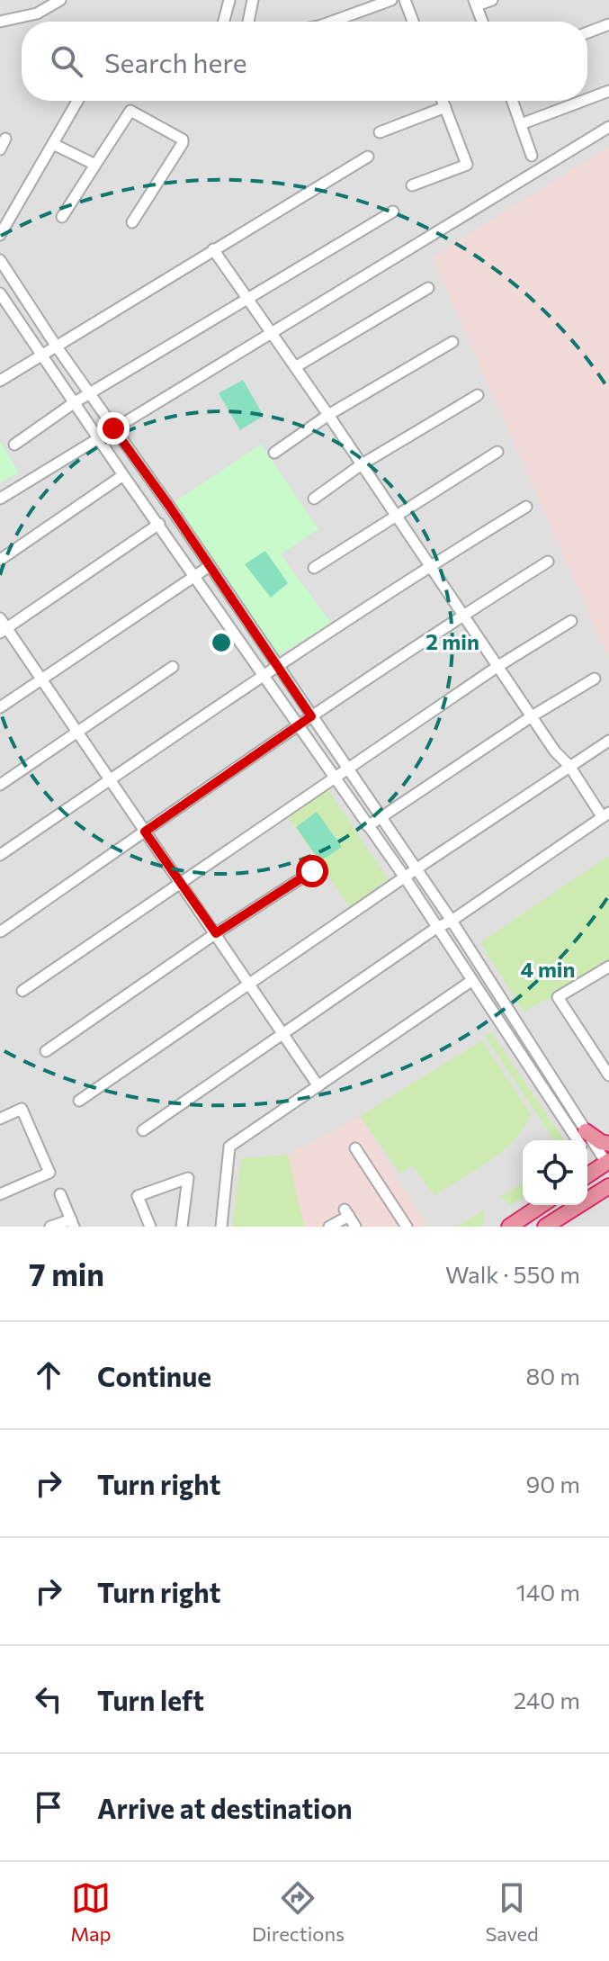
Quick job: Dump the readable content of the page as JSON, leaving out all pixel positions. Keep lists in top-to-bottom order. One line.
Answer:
{"page":{"search":"Search here","heading":["7 min","Walk · 550 m"],"list":[["Continue","80 m"],["Turn right","90 m"],["Turn right","140 m"],["Turn left","240 m"],"Arrive at destination"],"nav":["Map","Directions","Saved"]},"rings":["2 min","4 min"]}
